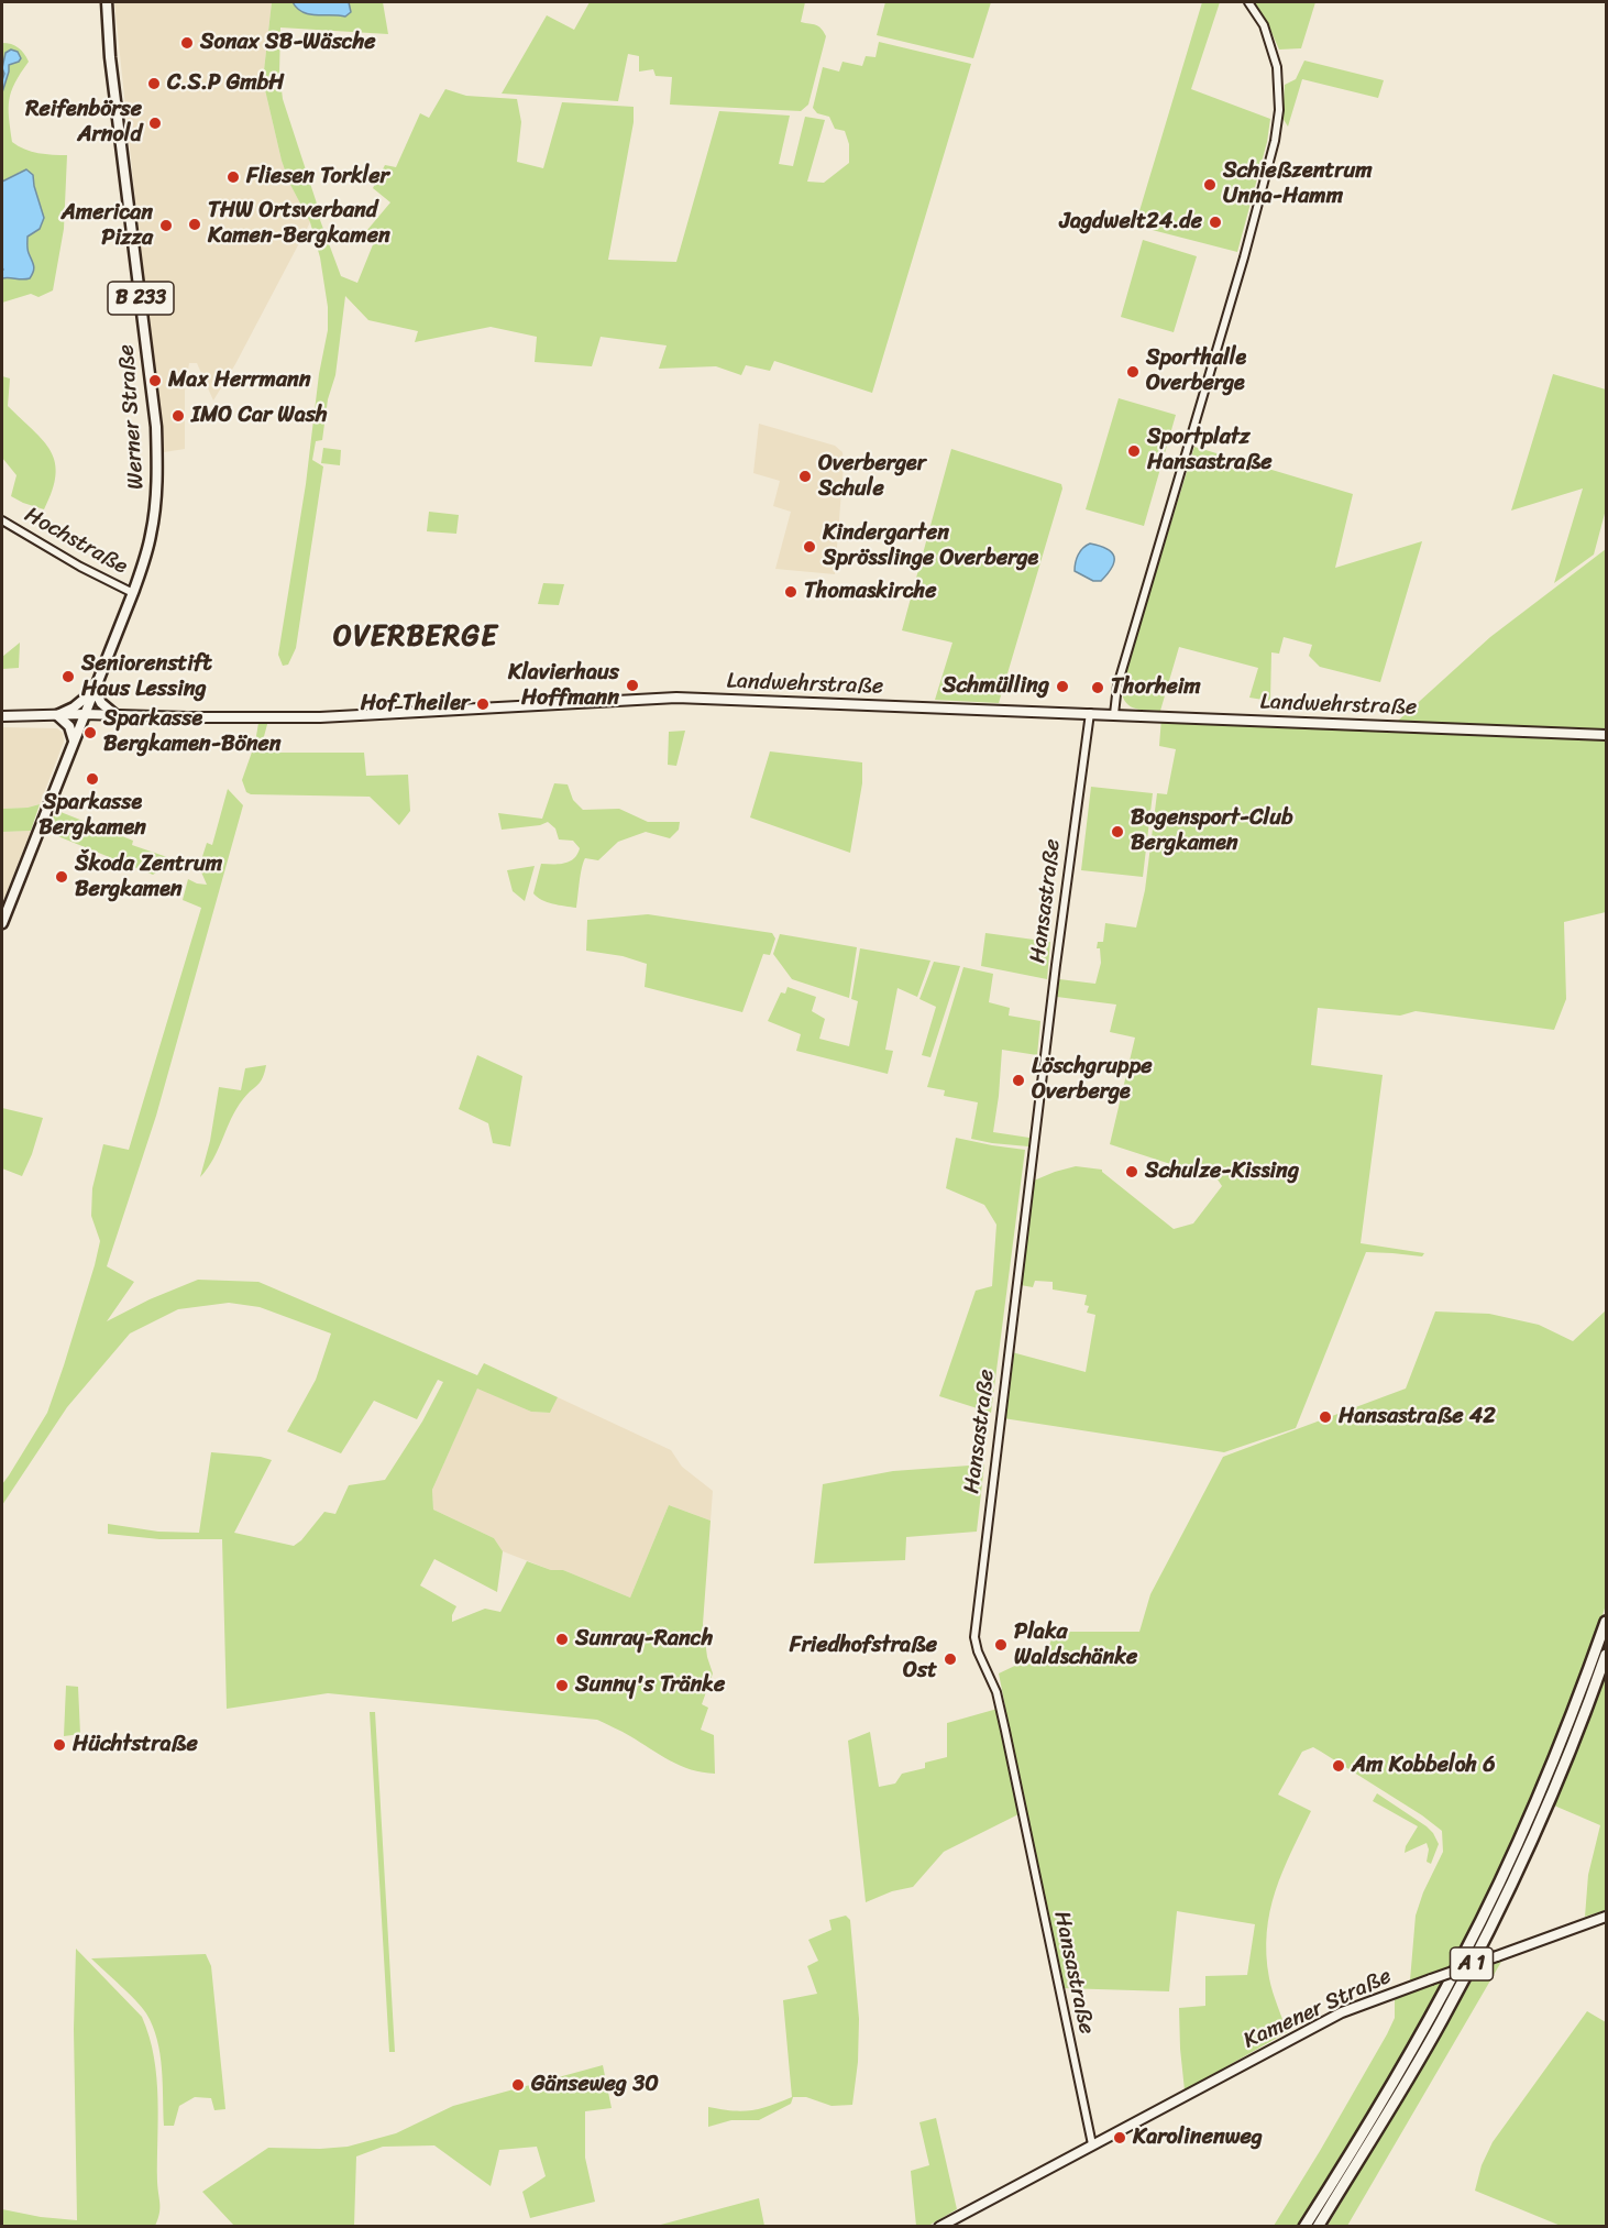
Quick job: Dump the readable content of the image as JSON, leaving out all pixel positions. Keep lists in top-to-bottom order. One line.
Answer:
{"streets":{"highway":["A 1"],"main road":["B 233","Werner Straße","Landwehrstraße","Kamener Straße"],"street":["Hochstraße","Hansastraße"]},"crossings":[["Werner Straße","Hochstraße"],["Werner Straße","Landwehrstraße"],["Landwehrstraße","Hansastraße"],["Hansastraße","Kamener Straße"]],"districts":["OVERBERGE"],"places":["Sonax SB-Wäsche","C.S.P GmbH","Reifenbörse Arnold","Fliesen Torkler","Schießzentrum Unna-Hamm","Jagdwelt24.de","THW Ortsverband Kamen-Bergkamen","American Pizza","Sporthalle Overberge","Max Herrmann","IMO Car Wash","Sportplatz Hansastraße","Overberger Schule","Kindergarten Sprösslinge Overberge","Thomaskirche","Seniorenstift Haus Lessing","Klavierhaus Hoffmann","Schmülling","Thorheim","Hof Theiler","Sparkasse Bergkamen-Bönen","Sparkasse Bergkamen","Bogensport-Club Bergkamen","Škoda Zentrum Bergkamen","Löschgruppe Overberge","Schulze-Kissing","Hansastraße 42","Sunray-Ranch","Plaka Waldschänke","Friedhofstraße Ost","Sunny's Tränke","Hüchtstraße","Am Kobbeloh 6","Gänseweg 30","Karolinenweg"]}
